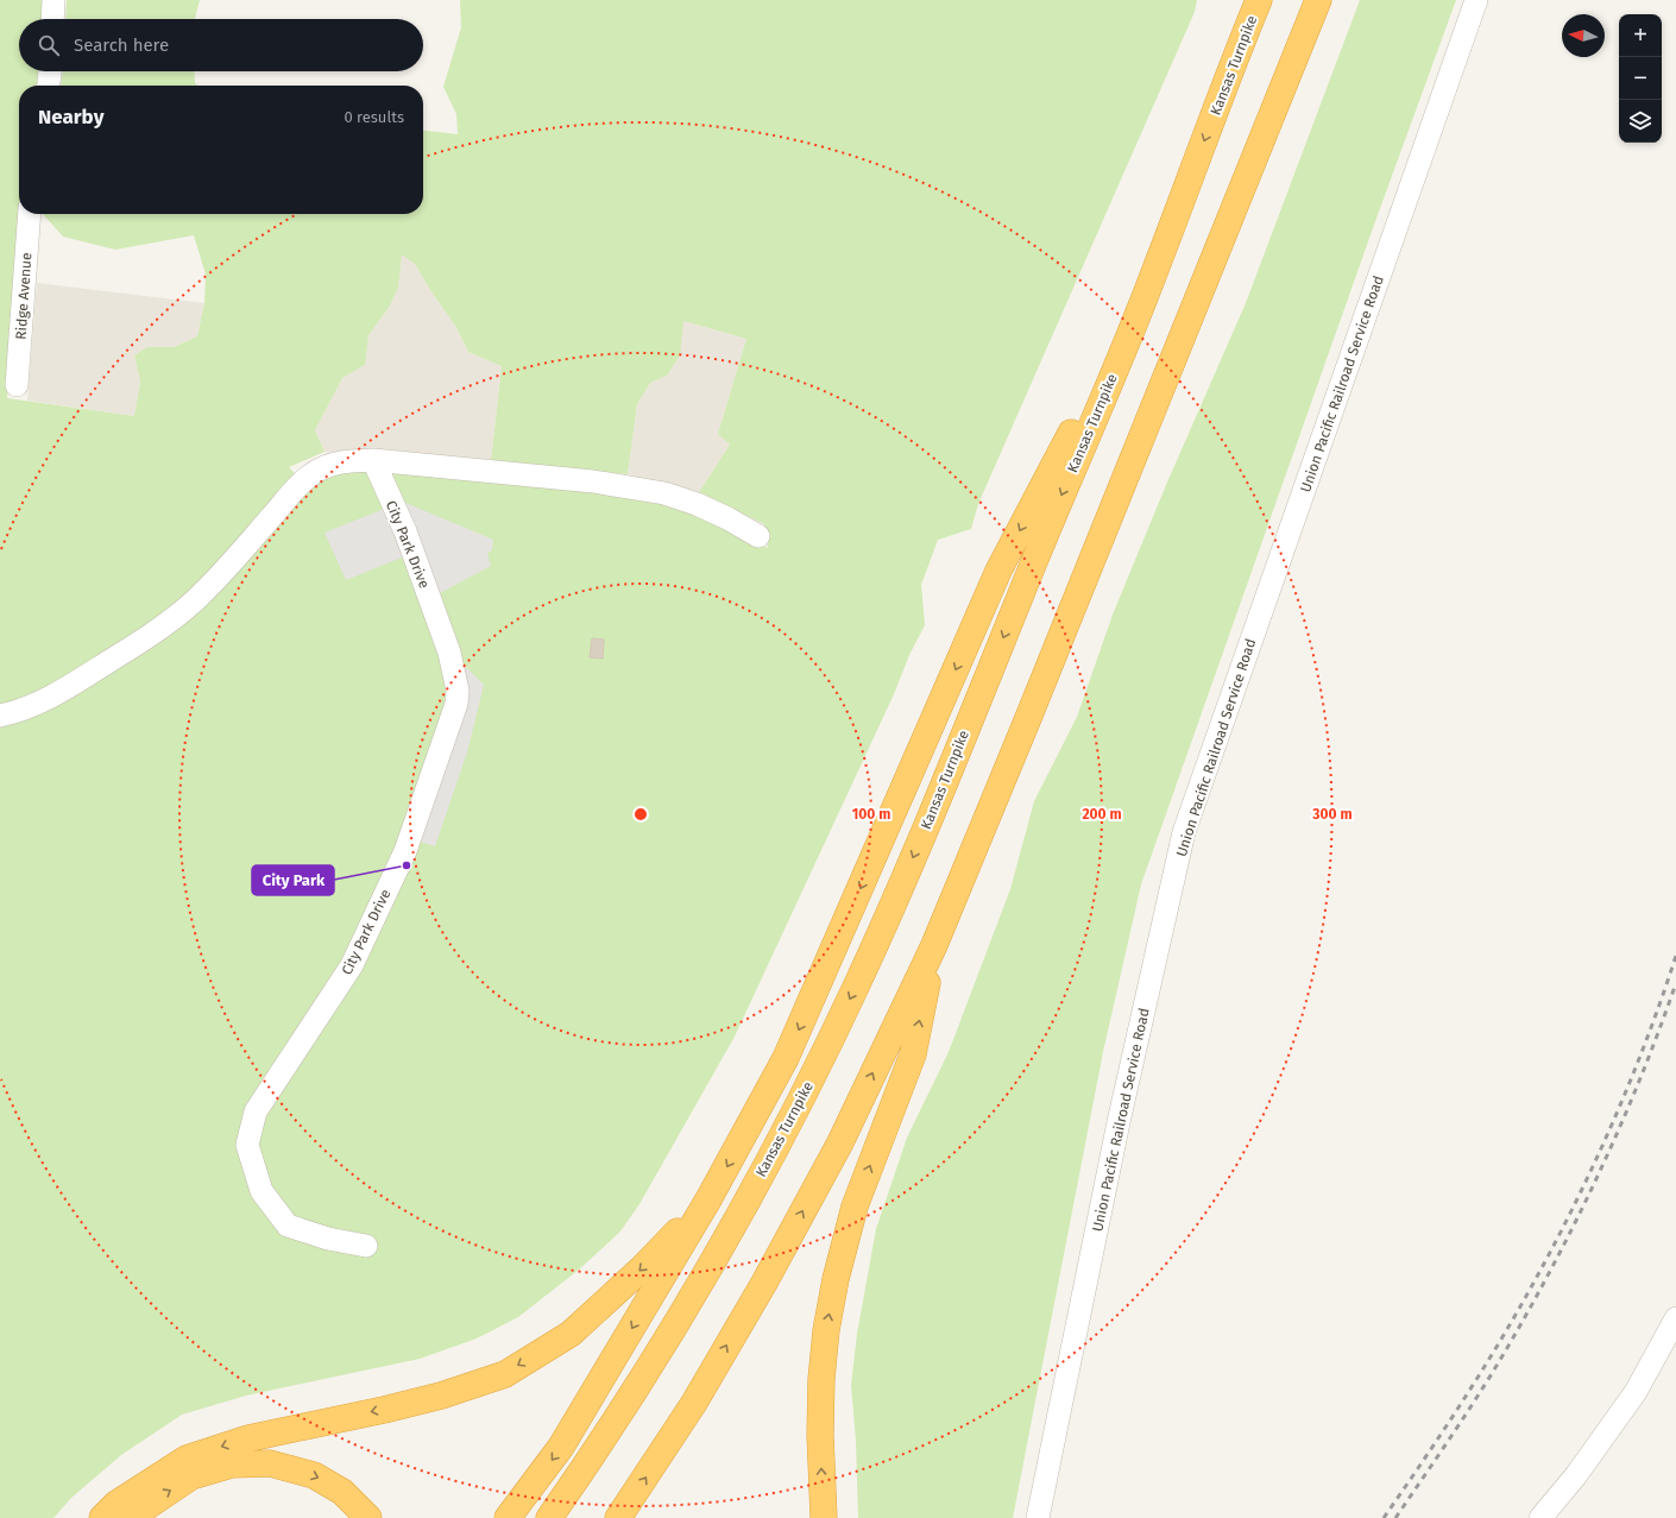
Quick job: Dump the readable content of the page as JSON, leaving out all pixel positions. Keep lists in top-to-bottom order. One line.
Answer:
{"streets":{"highway":["Kansas Turnpike"],"street":["Ridge Avenue","Union Pacific Railroad Service Road","City Park Drive"]},"places":["City Park"],"north":"left","page":{"map_buttons":["+","−"],"search":"Search here","heading":["Nearby","0 results"]},"rings":["100 m","200 m","300 m"]}
